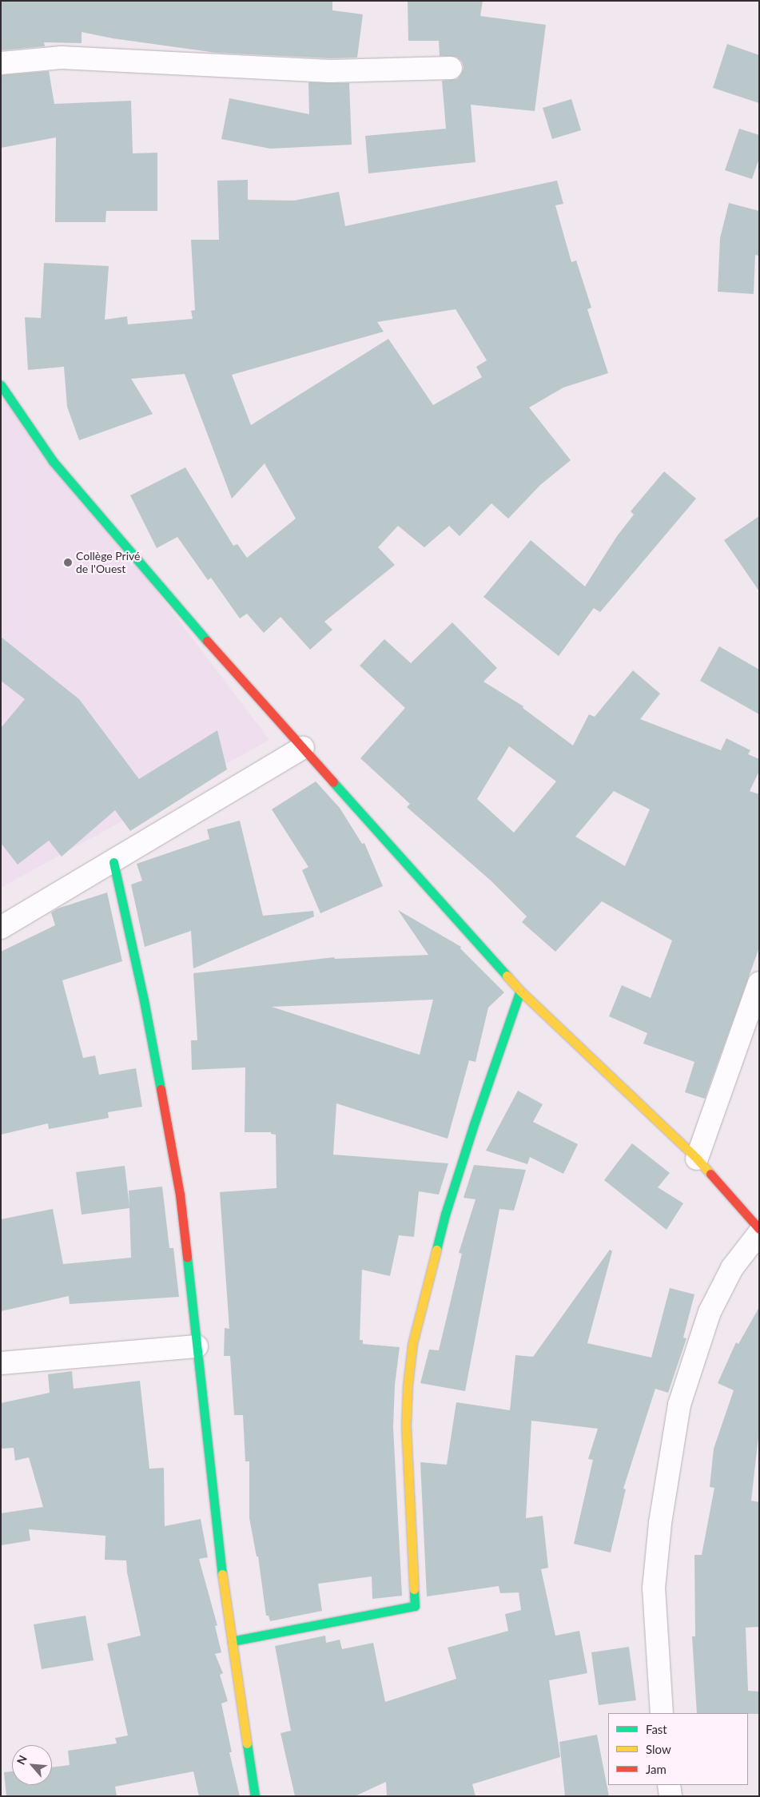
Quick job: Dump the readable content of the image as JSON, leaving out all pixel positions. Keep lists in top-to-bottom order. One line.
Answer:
{"places":["Collège Privé de l'Ouest"],"legend":["Fast","Slow","Jam"],"north":"top left"}
